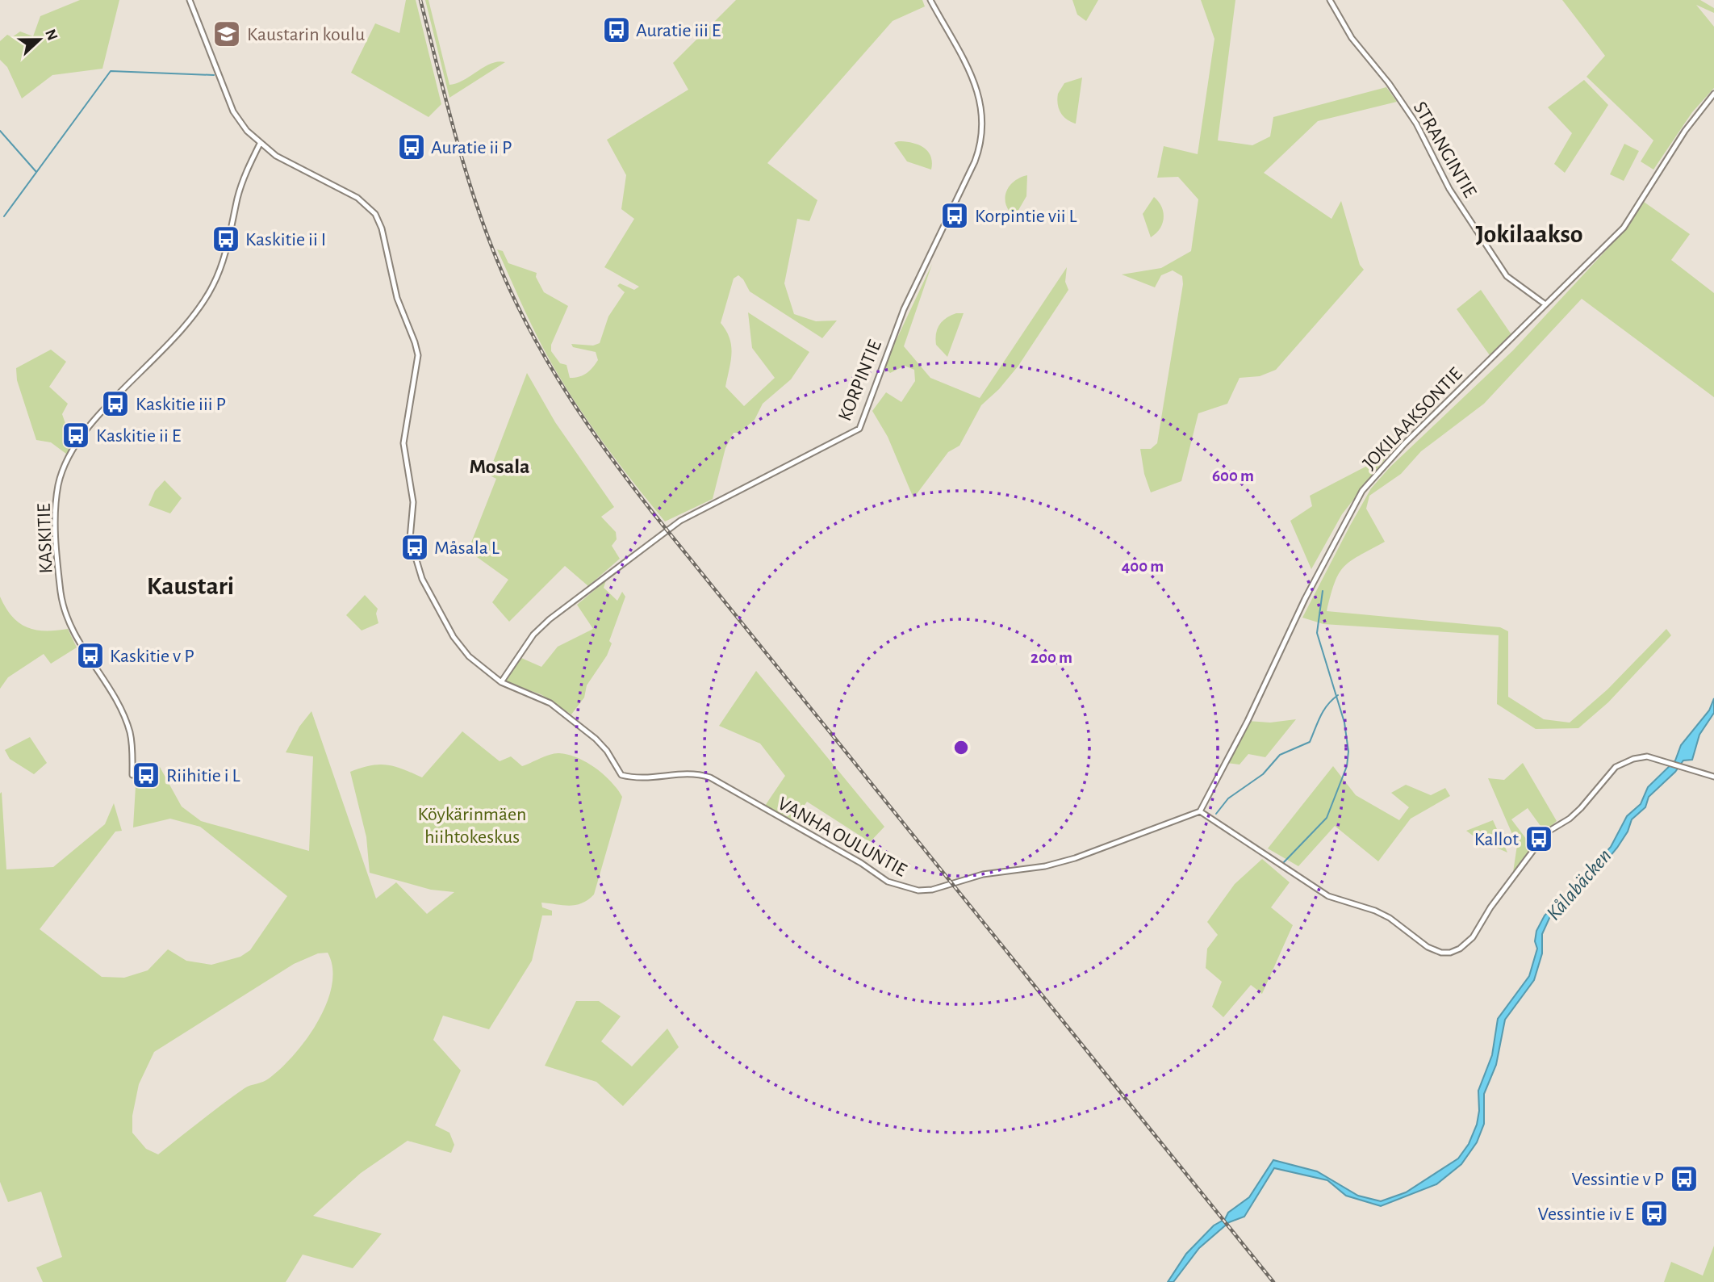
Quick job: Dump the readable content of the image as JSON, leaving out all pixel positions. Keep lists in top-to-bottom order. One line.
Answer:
{"streets":{"street":["STRANGINTIE","KORPINTIE","JOKILAAKSONTIE","KASKITIE","VANHA OULUNTIE"]},"crossings":[["STRANGINTIE","JOKILAAKSONTIE"],["KORPINTIE","VANHA OULUNTIE"],["JOKILAAKSONTIE","VANHA OULUNTIE"],["KASKITIE","VANHA OULUNTIE"]],"districts":["Jokilaakso","Mosala","Kaustari"],"water":["Kålabäcken"],"parks":["Köykärinmäen hiihtokeskus"],"places":{"bus stop":["Auratie iii E","Auratie ii P","Korpintie vii L","Kaskitie ii I","Kaskitie iii P","Kaskitie ii E","Måsala L","Kaskitie v P","Riihitie i L","Kallot","Vessintie v P","Vessintie iv E"],"school or university":["Kaustarin koulu"]},"north":"right","rings":["600 m","400 m","200 m"]}
